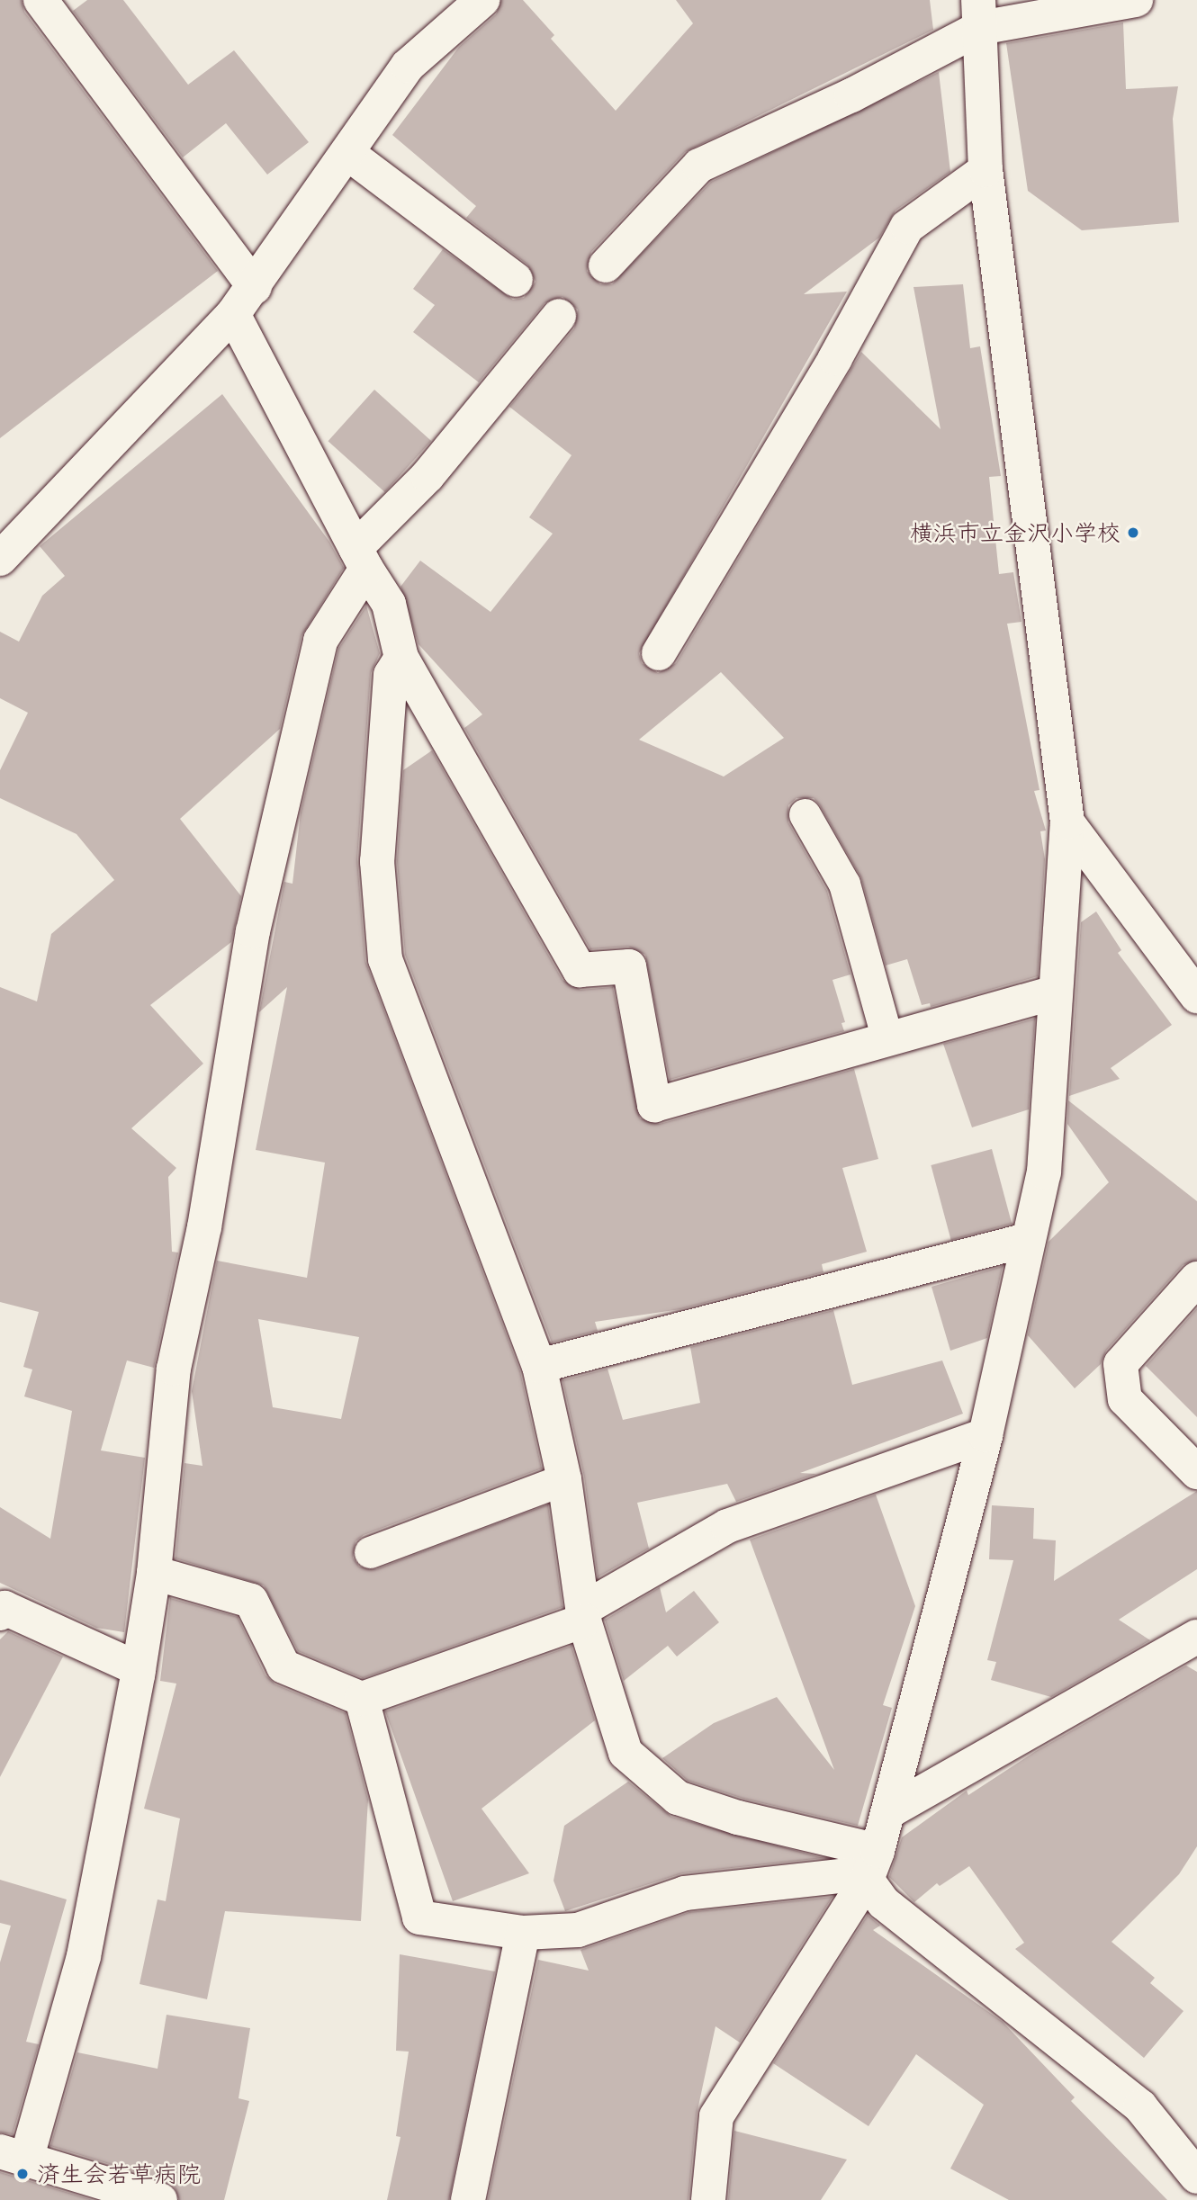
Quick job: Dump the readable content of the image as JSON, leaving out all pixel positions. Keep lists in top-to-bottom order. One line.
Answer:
{"places":["横浜市立金沢小学校","済生会若草病院"]}
